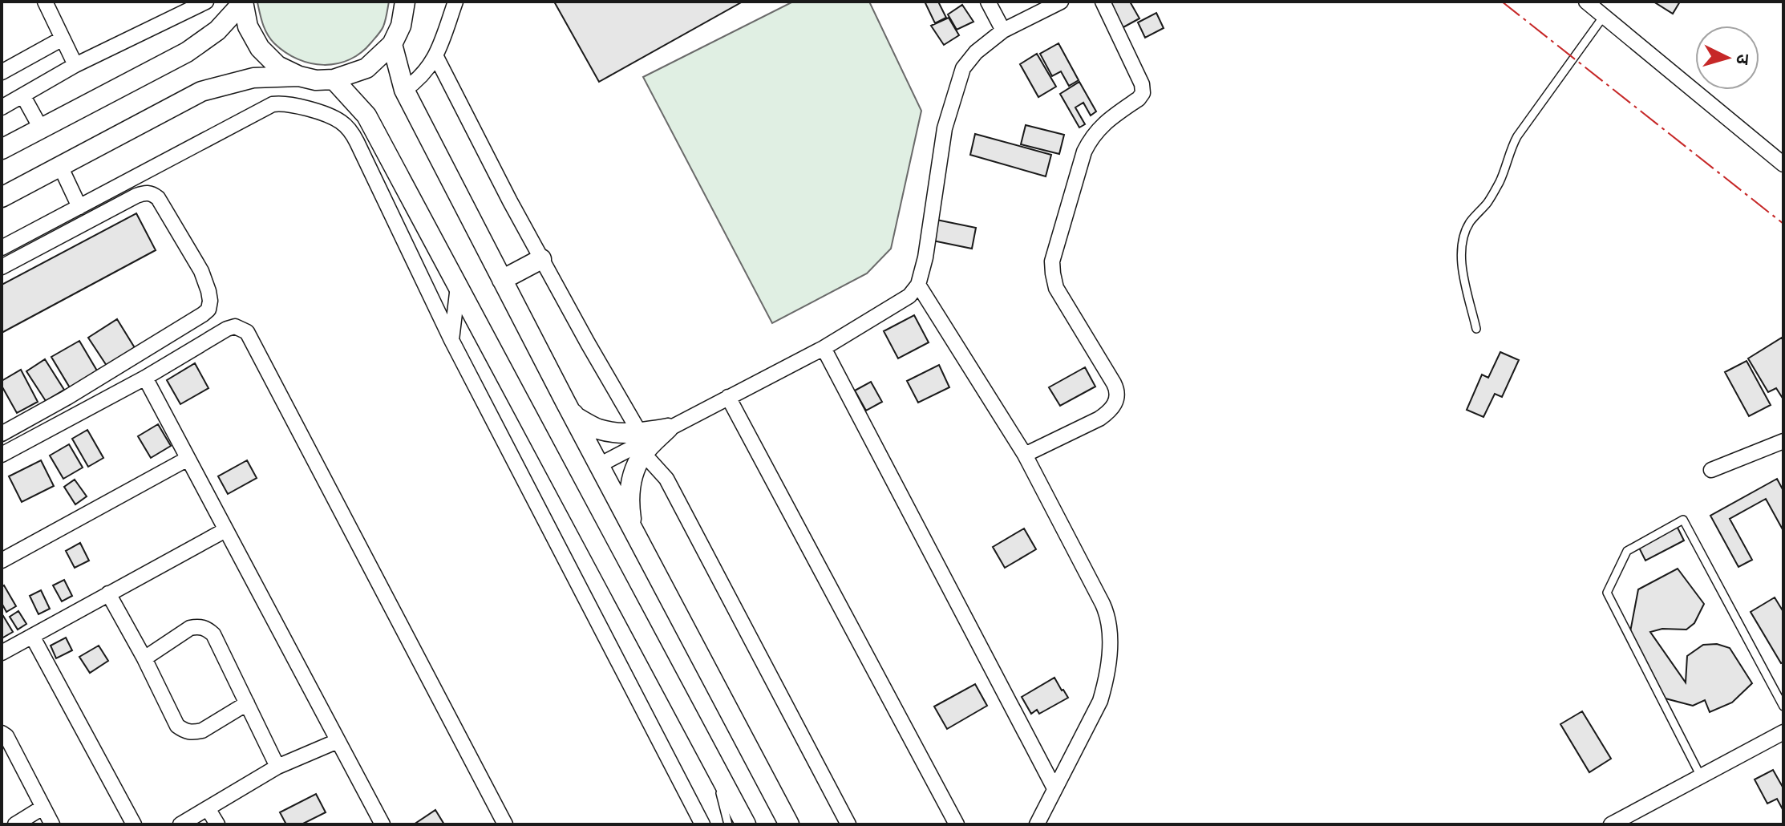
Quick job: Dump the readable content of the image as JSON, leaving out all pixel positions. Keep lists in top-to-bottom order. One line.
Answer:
{"north":"right"}
